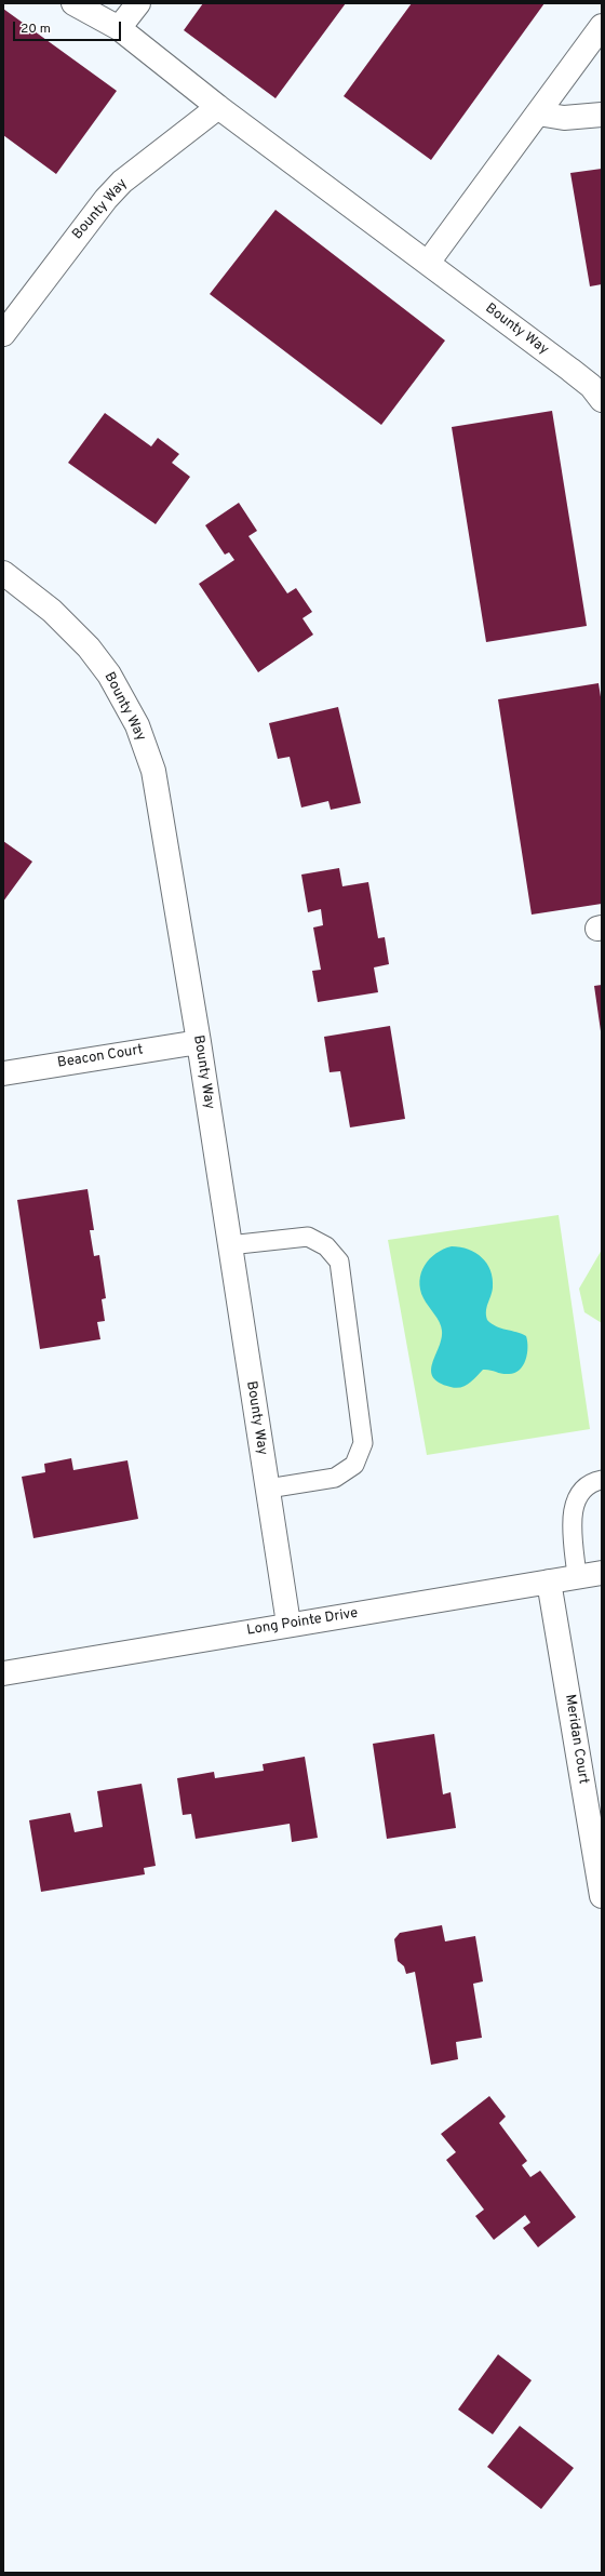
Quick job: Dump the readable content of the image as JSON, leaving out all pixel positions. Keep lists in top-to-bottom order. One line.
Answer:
{"streets":{"street":["Bounty Way","Beacon Court","Long Pointe Drive","Meridan Court"]},"crossings":[["Bounty Way","Beacon Court"],["Bounty Way","Long Pointe Drive"],["Long Pointe Drive","Meridan Court"]],"scale_bar":"20 m"}
